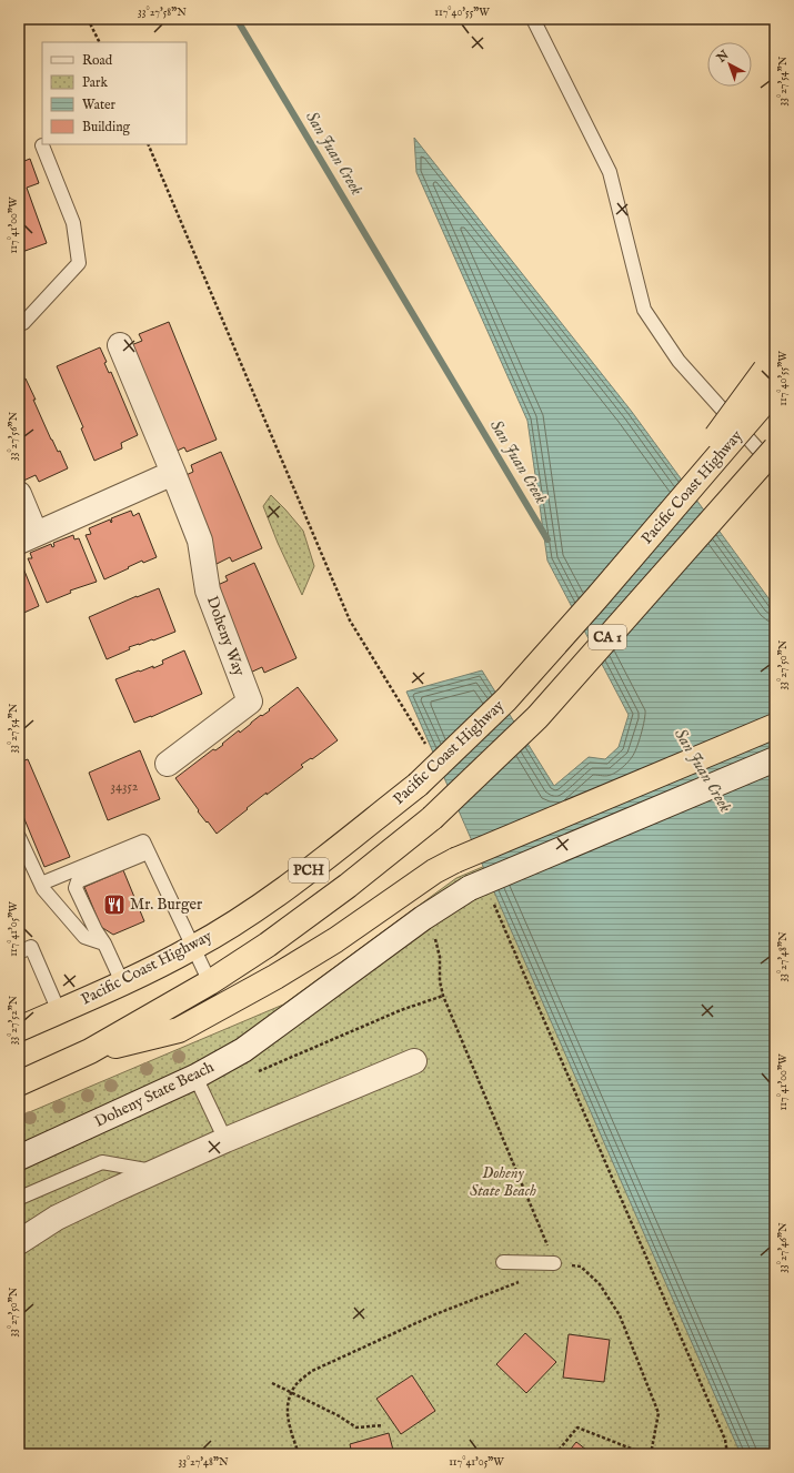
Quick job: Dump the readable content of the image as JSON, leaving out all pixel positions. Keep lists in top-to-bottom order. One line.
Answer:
{"streets":{"highway":["Pacific Coast Highway","CA 1","PCH"],"street":["Doheny Way","Doheny State Beach"]},"crossings":[["CA 1","PCH"]],"water":["San Juan Creek"],"parks":["Doheny State Beach"],"places":{"restaurant":["Mr. Burger"]},"house_numbers":["34352"],"legend":["Road","Park","Water","Building"],"north":"top left","coordinates":["33°27'58\"N","117°40'55\"W","33°27'54\"N","117°41'00\"W","33°27'56\"N","33°27'50\"N","117°41'05\"W","33°27'48\"N","33°27'52\"N","33°27'46\"N"]}
